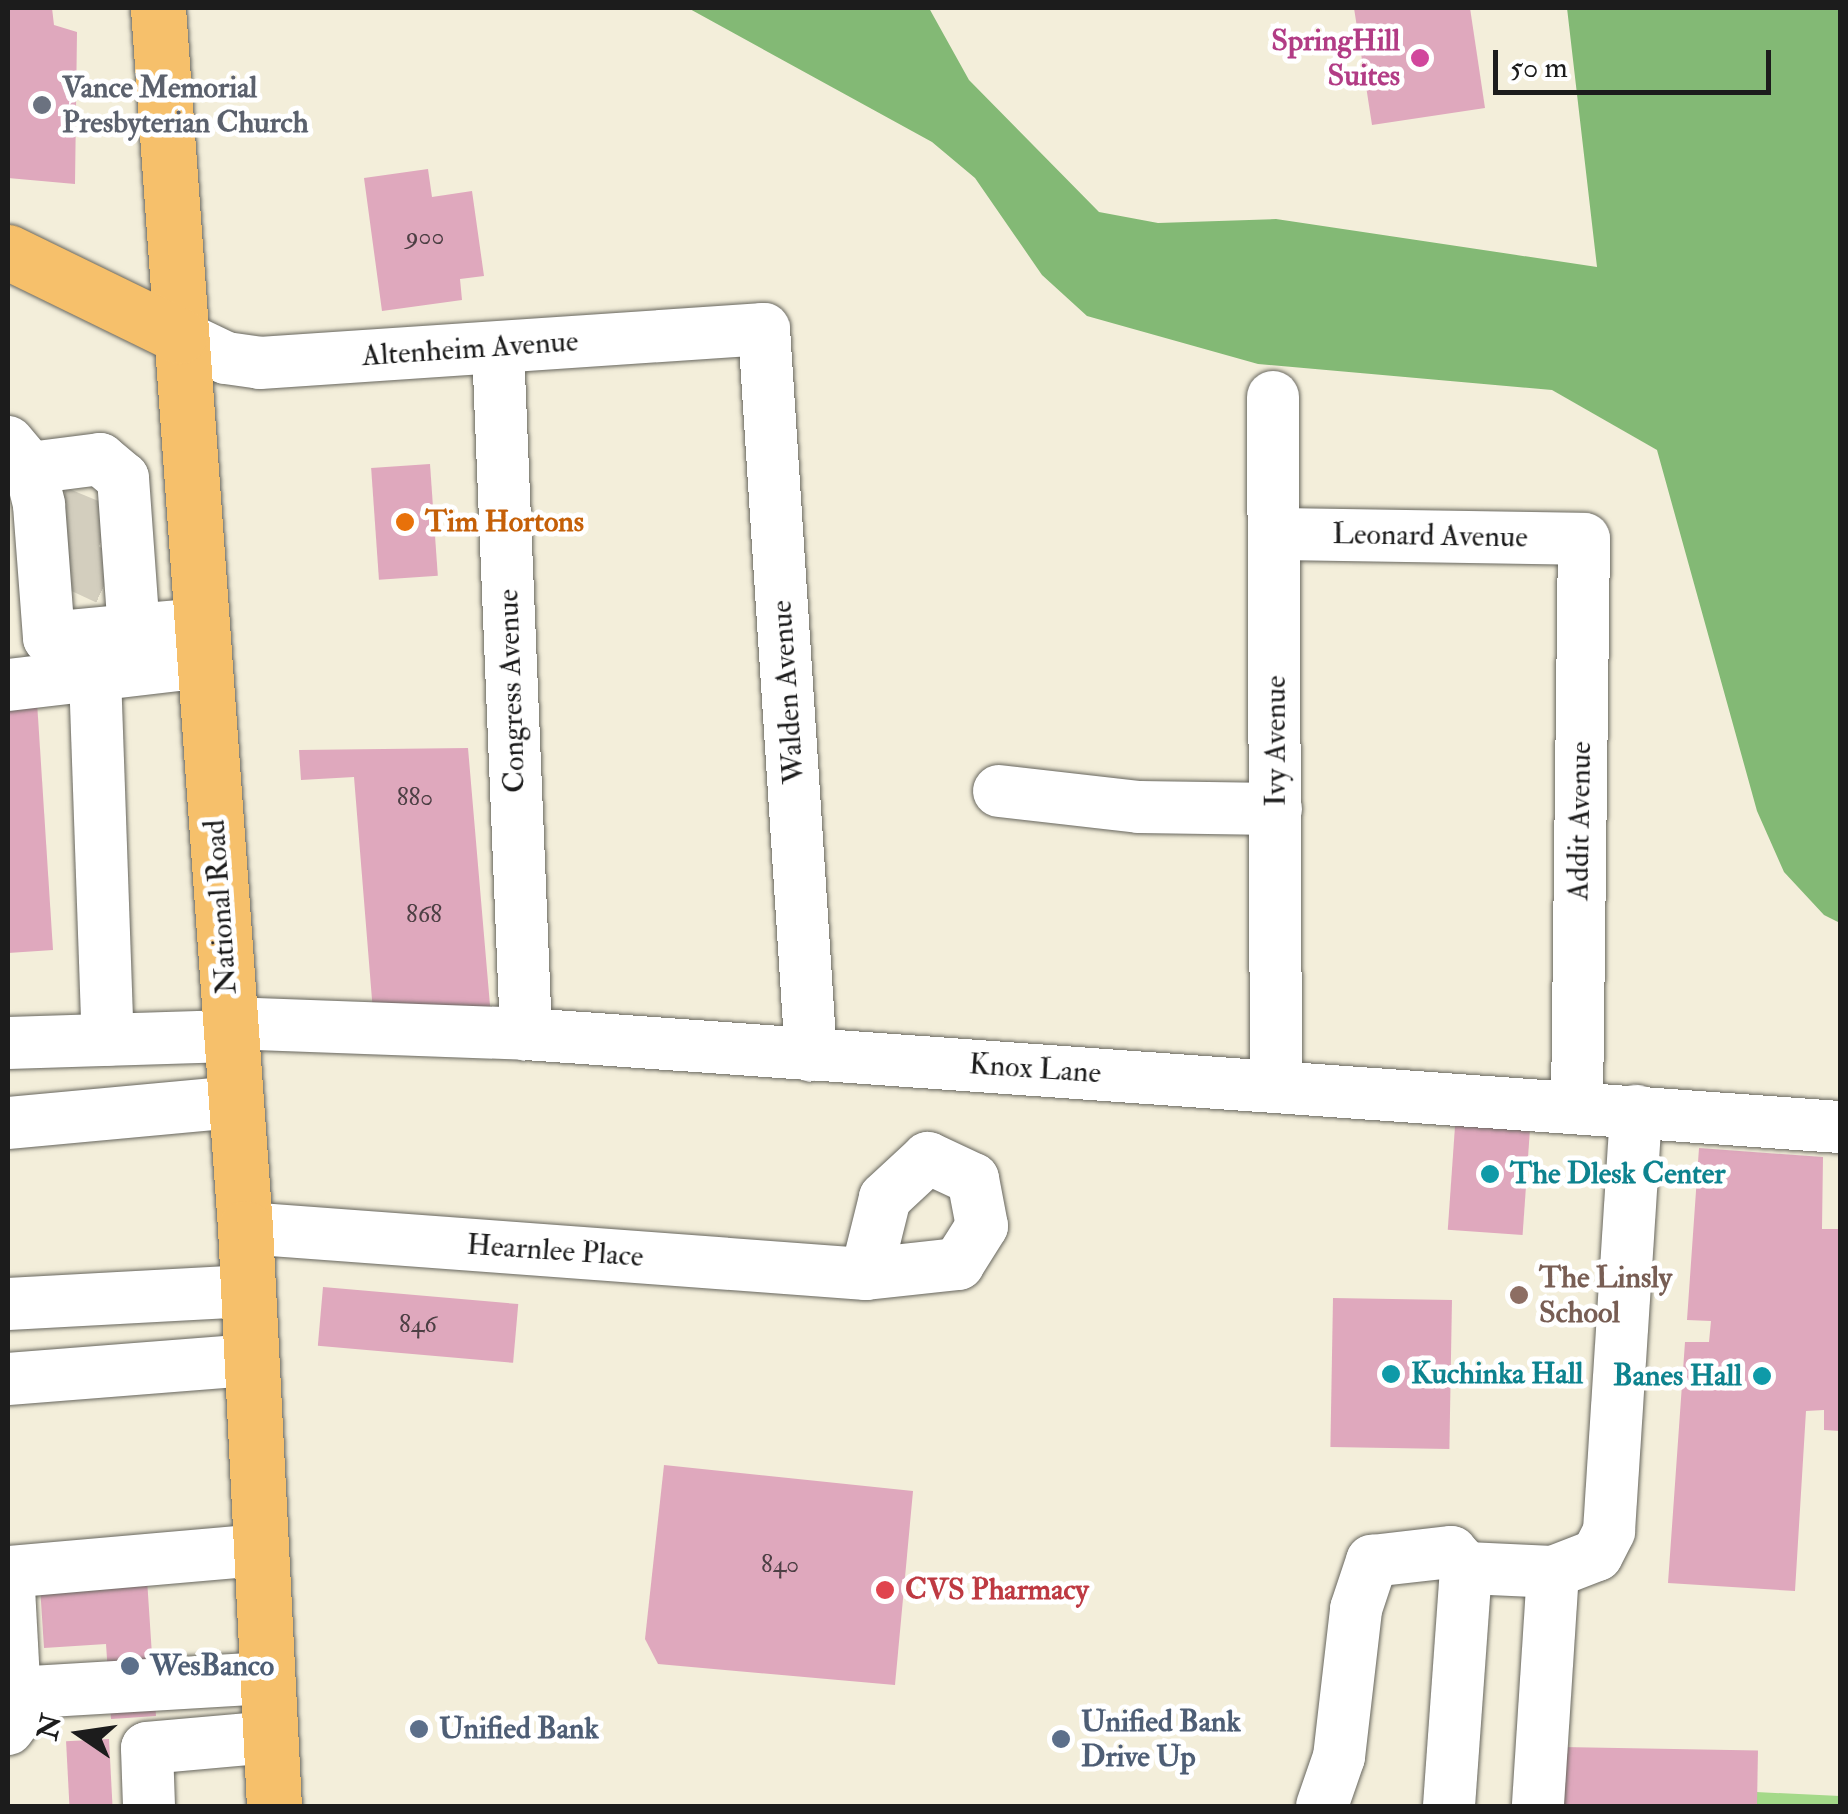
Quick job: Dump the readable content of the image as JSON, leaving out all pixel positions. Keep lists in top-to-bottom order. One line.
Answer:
{"streets":{"main road":["National Road"],"street":["Altenheim Avenue","Leonard Avenue","Congress Avenue","Walden Avenue","Ivy Avenue","Addit Avenue","Knox Lane","Hearnlee Place"]},"crossings":[["Altenheim Avenue","Congress Avenue"],["Altenheim Avenue","Walden Avenue"],["Altenheim Avenue","National Road"],["Leonard Avenue","Ivy Avenue"],["Leonard Avenue","Addit Avenue"],["Congress Avenue","Knox Lane"],["Walden Avenue","Knox Lane"],["Ivy Avenue","Knox Lane"],["Addit Avenue","Knox Lane"],["National Road","Knox Lane"],["National Road","Hearnlee Place"]],"places":["SpringHill Suites","Vance Memorial Presbyterian Church","Tim Hortons","The Dlesk Center","The Linsly School","Kuchinka Hall","Banes Hall","CVS Pharmacy","WesBanco","Unified Bank","Unified Bank Drive Up"],"house_numbers":["900","880","868","846","840"],"scale_bar":"50 m","north":"left"}
